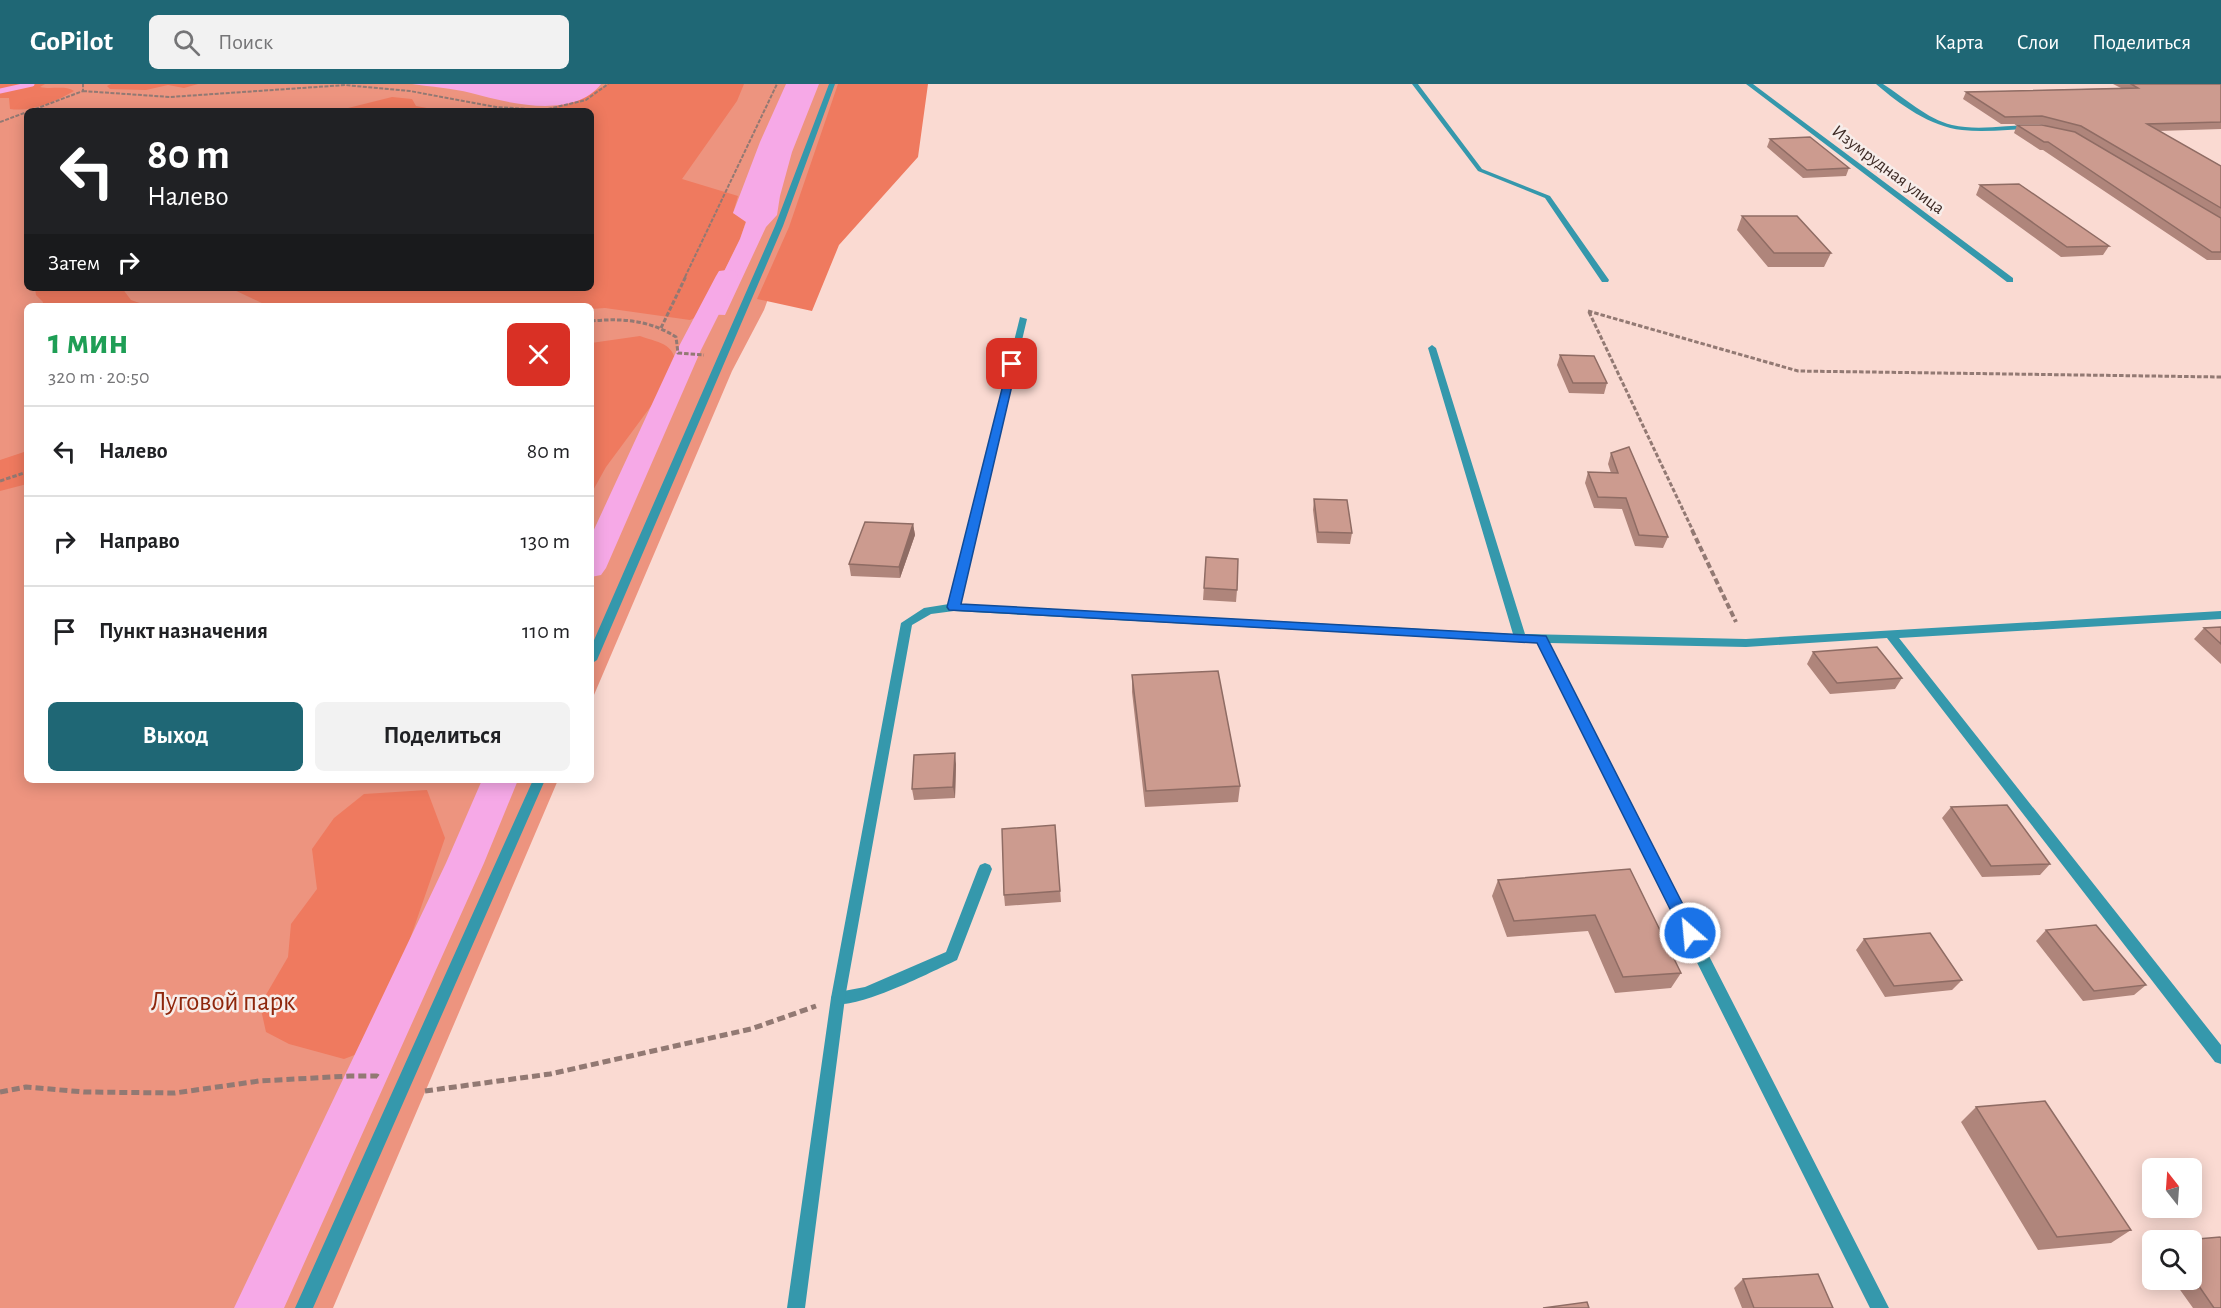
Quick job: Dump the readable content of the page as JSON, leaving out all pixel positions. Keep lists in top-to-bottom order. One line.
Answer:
{"streets":{"street":["Изумрудная улица"]},"parks":["Луговой парк"],"north":"top","page":{"header":"GoPilot","search":"Поиск","nav":["Карта","Слои","Поделиться"],"turn":["80 m","Налево"],"then":"Затем","heading":["1 мин","320 m · 20:50"],"list":[{"name":"Налево","value":"80 m"},{"name":"Направо","value":"130 m"},{"name":"Пункт назначения","value":"110 m"}],"buttons":["Выход","Поделиться"]}}
